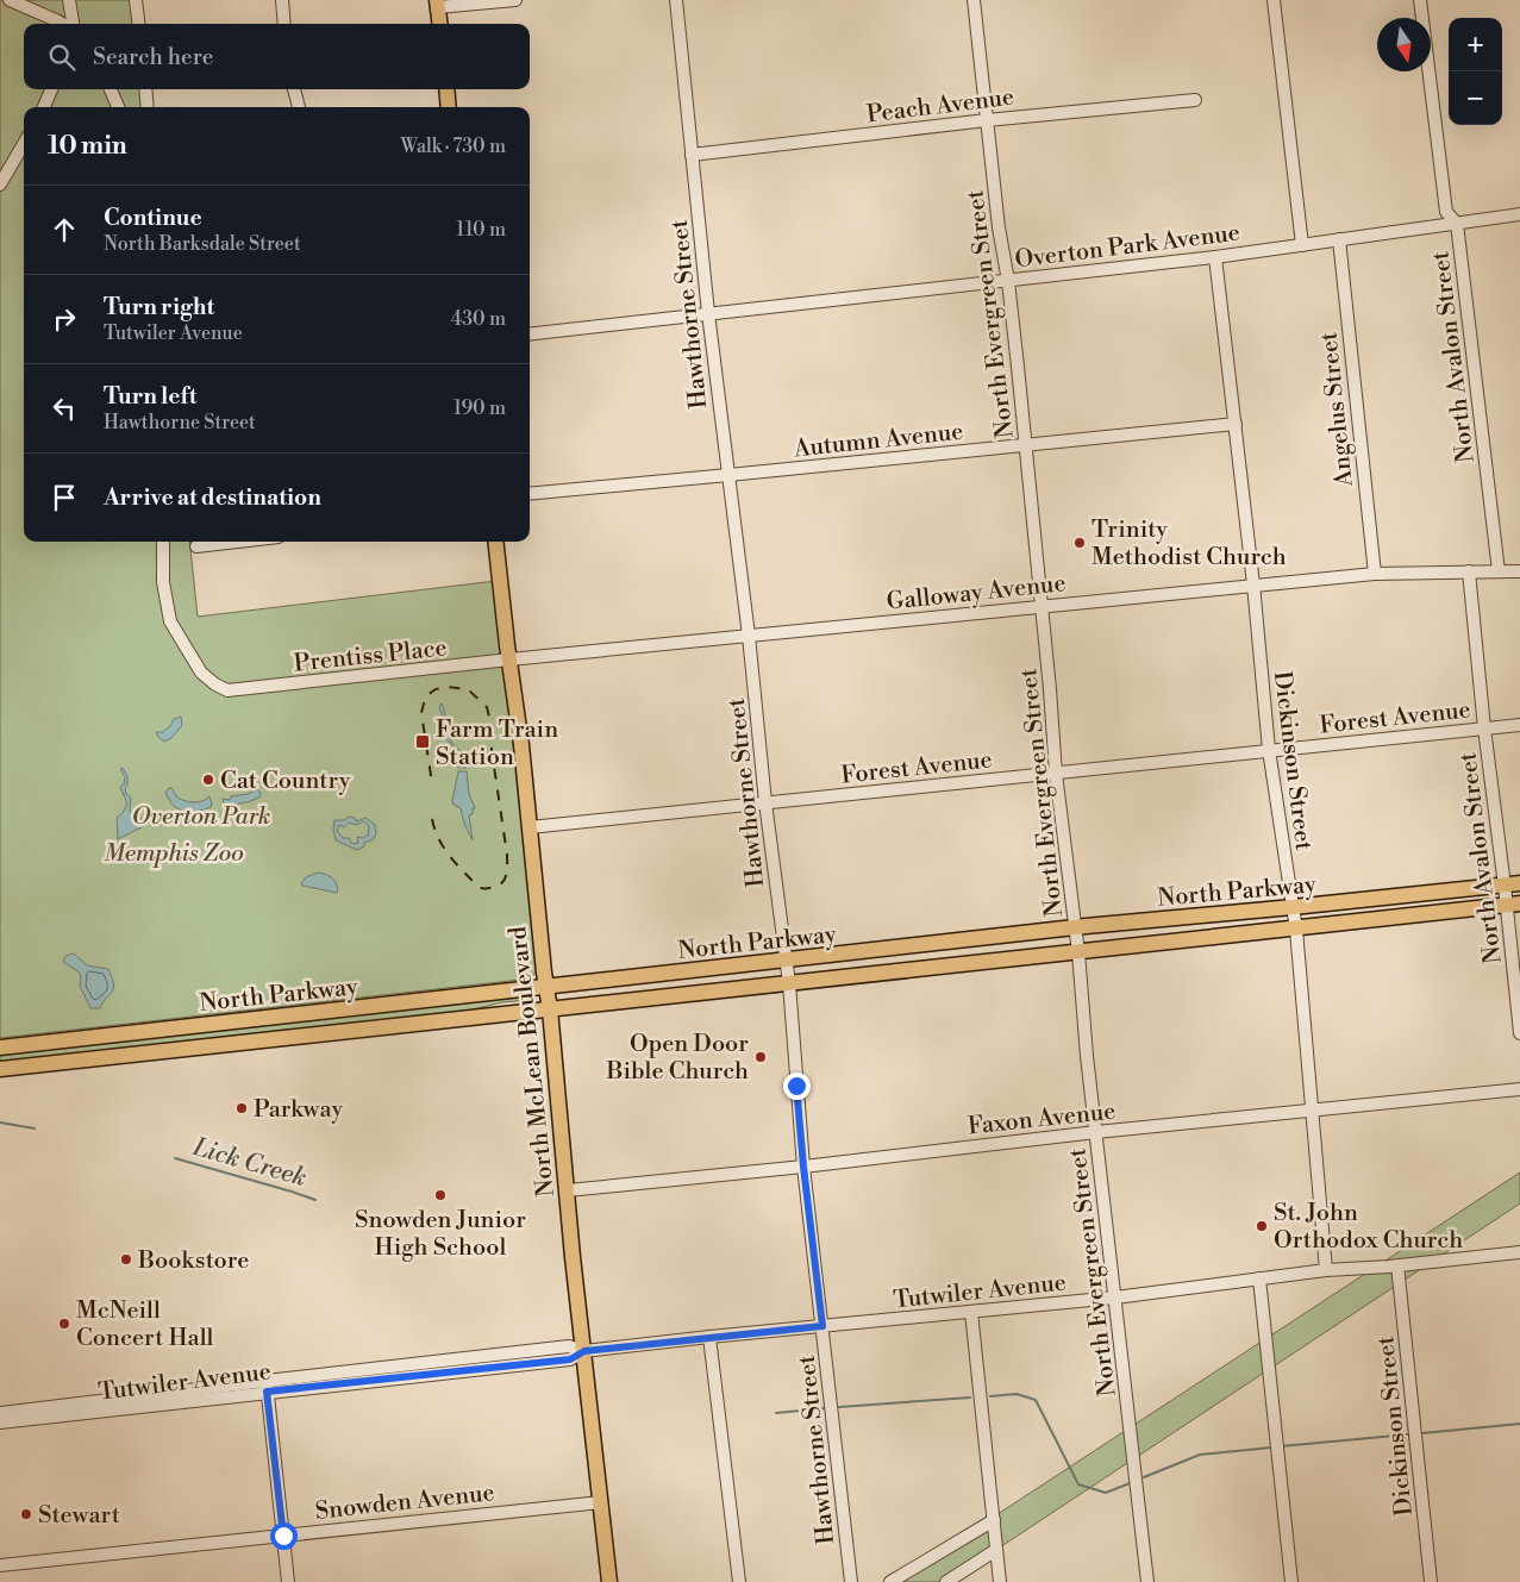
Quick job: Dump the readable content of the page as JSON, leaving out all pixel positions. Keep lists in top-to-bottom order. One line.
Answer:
{"streets":{"main road":["North Parkway","North McLean Boulevard"],"street":["Peach Avenue","Overton Park Avenue","Hawthorne Street","North Evergreen Street","North Avalon Street","Angelus Street","Autumn Avenue","Galloway Avenue","Prentiss Place","Forest Avenue","Dickinson Street","Faxon Avenue","Tutwiler Avenue","Snowden Avenue"]},"crossings":[["Peach Avenue","Hawthorne Street"],["Peach Avenue","North Evergreen Street"],["Overton Park Avenue","Hawthorne Street"],["Overton Park Avenue","North Evergreen Street"],["Overton Park Avenue","North Avalon Street"],["Overton Park Avenue","Angelus Street"],["Overton Park Avenue","Dickinson Street"],["Hawthorne Street","Autumn Avenue"],["Hawthorne Street","Galloway Avenue"],["Hawthorne Street","Forest Avenue"],["Hawthorne Street","North Parkway"],["Hawthorne Street","Faxon Avenue"],["Hawthorne Street","Tutwiler Avenue"],["North Evergreen Street","Autumn Avenue"],["North Evergreen Street","Galloway Avenue"],["North Evergreen Street","Forest Avenue"],["North Evergreen Street","North Parkway"],["North Evergreen Street","Faxon Avenue"],["North Evergreen Street","Tutwiler Avenue"],["North Avalon Street","Galloway Avenue"],["North Avalon Street","Forest Avenue"],["North Avalon Street","North Parkway"],["Angelus Street","Galloway Avenue"],["Autumn Avenue","Dickinson Street"],["Galloway Avenue","Prentiss Place"],["Galloway Avenue","Dickinson Street"],["Galloway Avenue","North McLean Boulevard"],["Prentiss Place","North McLean Boulevard"],["Forest Avenue","Dickinson Street"],["Forest Avenue","North McLean Boulevard"],["Dickinson Street","North Parkway"],["Dickinson Street","Faxon Avenue"],["Dickinson Street","Tutwiler Avenue"],["North Parkway","North McLean Boulevard"],["North McLean Boulevard","Faxon Avenue"],["North McLean Boulevard","Tutwiler Avenue"],["North McLean Boulevard","Snowden Avenue"]],"water":["Lick Creek"],"parks":["Overton Park","Memphis Zoo"],"places":{"other":["Trinity Methodist Church","Cat Country","Open Door Bible Church","Parkway","Snowden Junior High School","St. John Orthodox Church","Bookstore","McNeill Concert Hall","Stewart"],"transit":["Farm Train Station"]},"north":"bottom","page":{"map_buttons":["+","−"],"search":"Search here","heading":["10 min","Walk · 730 m"],"list":[["Continue","North Barksdale Street","110 m"],["Turn right","Tutwiler Avenue","430 m"],["Turn left","Hawthorne Street","190 m"],"Arrive at destination"]}}
